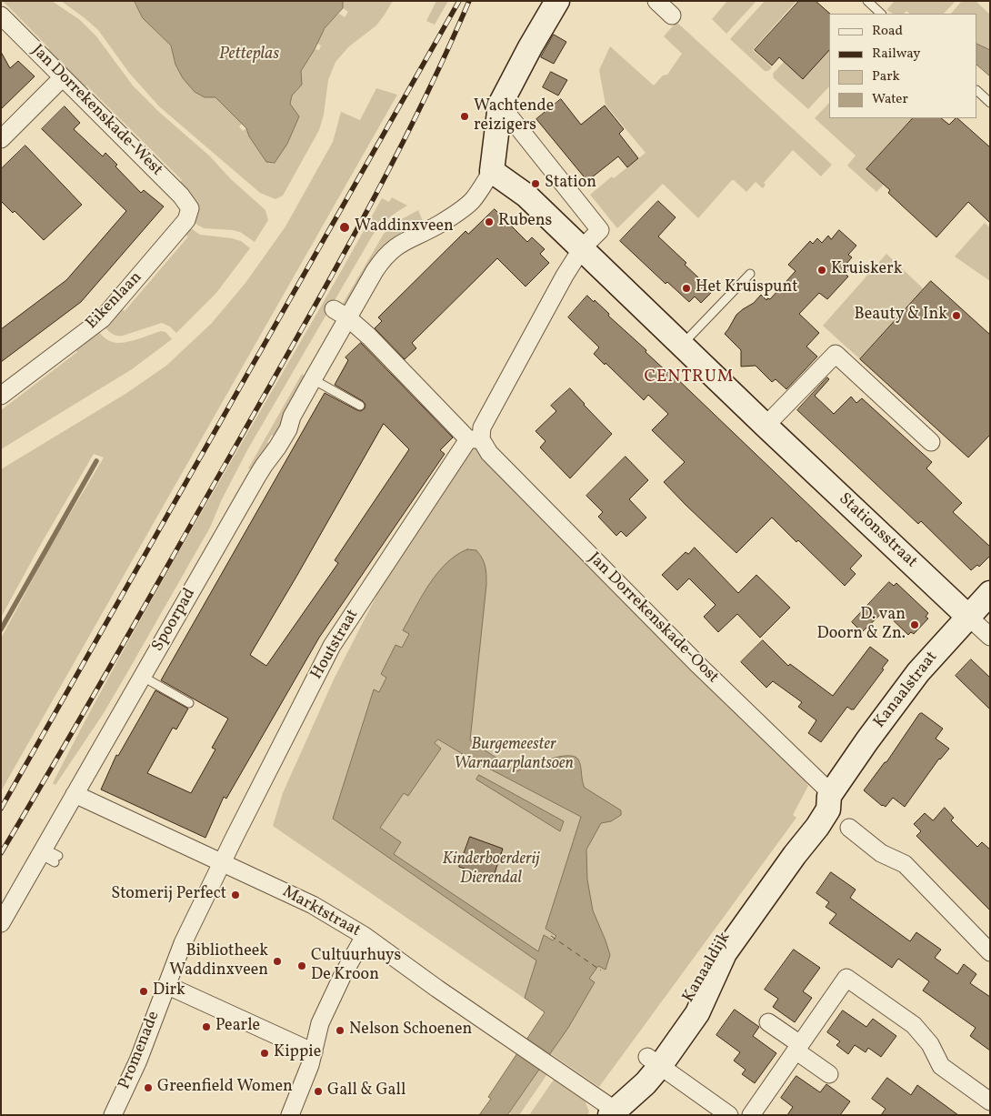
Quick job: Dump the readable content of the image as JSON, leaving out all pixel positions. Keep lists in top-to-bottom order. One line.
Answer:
{"streets":{"street":["Jan Dorrekenskade-West","Eikenlaan","Stationsstraat","Jan Dorrekenskade-Oost","Spoorpad","Houtstraat","Kanaalstraat","Marktstraat","Kanaaldijk","Promenade"]},"crossings":[["Jan Dorrekenskade-West","Eikenlaan"],["Stationsstraat","Spoorpad"],["Stationsstraat","Kanaalstraat"],["Jan Dorrekenskade-Oost","Spoorpad"],["Jan Dorrekenskade-Oost","Houtstraat"],["Jan Dorrekenskade-Oost","Kanaalstraat"],["Jan Dorrekenskade-Oost","Kanaaldijk"],["Spoorpad","Marktstraat"],["Houtstraat","Marktstraat"],["Houtstraat","Promenade"],["Kanaalstraat","Kanaaldijk"],["Marktstraat","Kanaaldijk"],["Marktstraat","Promenade"]],"districts":["CENTRUM"],"water":["Petteplas"],"parks":["Burgemeester Warnaarplantsoen","Kinderboerderij Dierendal"],"places":["Wachtende reizigers","Station","Rubens","Waddinxveen","Kruiskerk","Het Kruispunt","Beauty & Ink","D. van Doorn & Zn.","Stomerij Perfect","Bibliotheek Waddinxveen","Cultuurhuys De Kroon","Dirk","Pearle","Nelson Schoenen","Kippie","Greenfield Women","Gall & Gall"],"legend":["Road","Railway","Park","Water"]}
